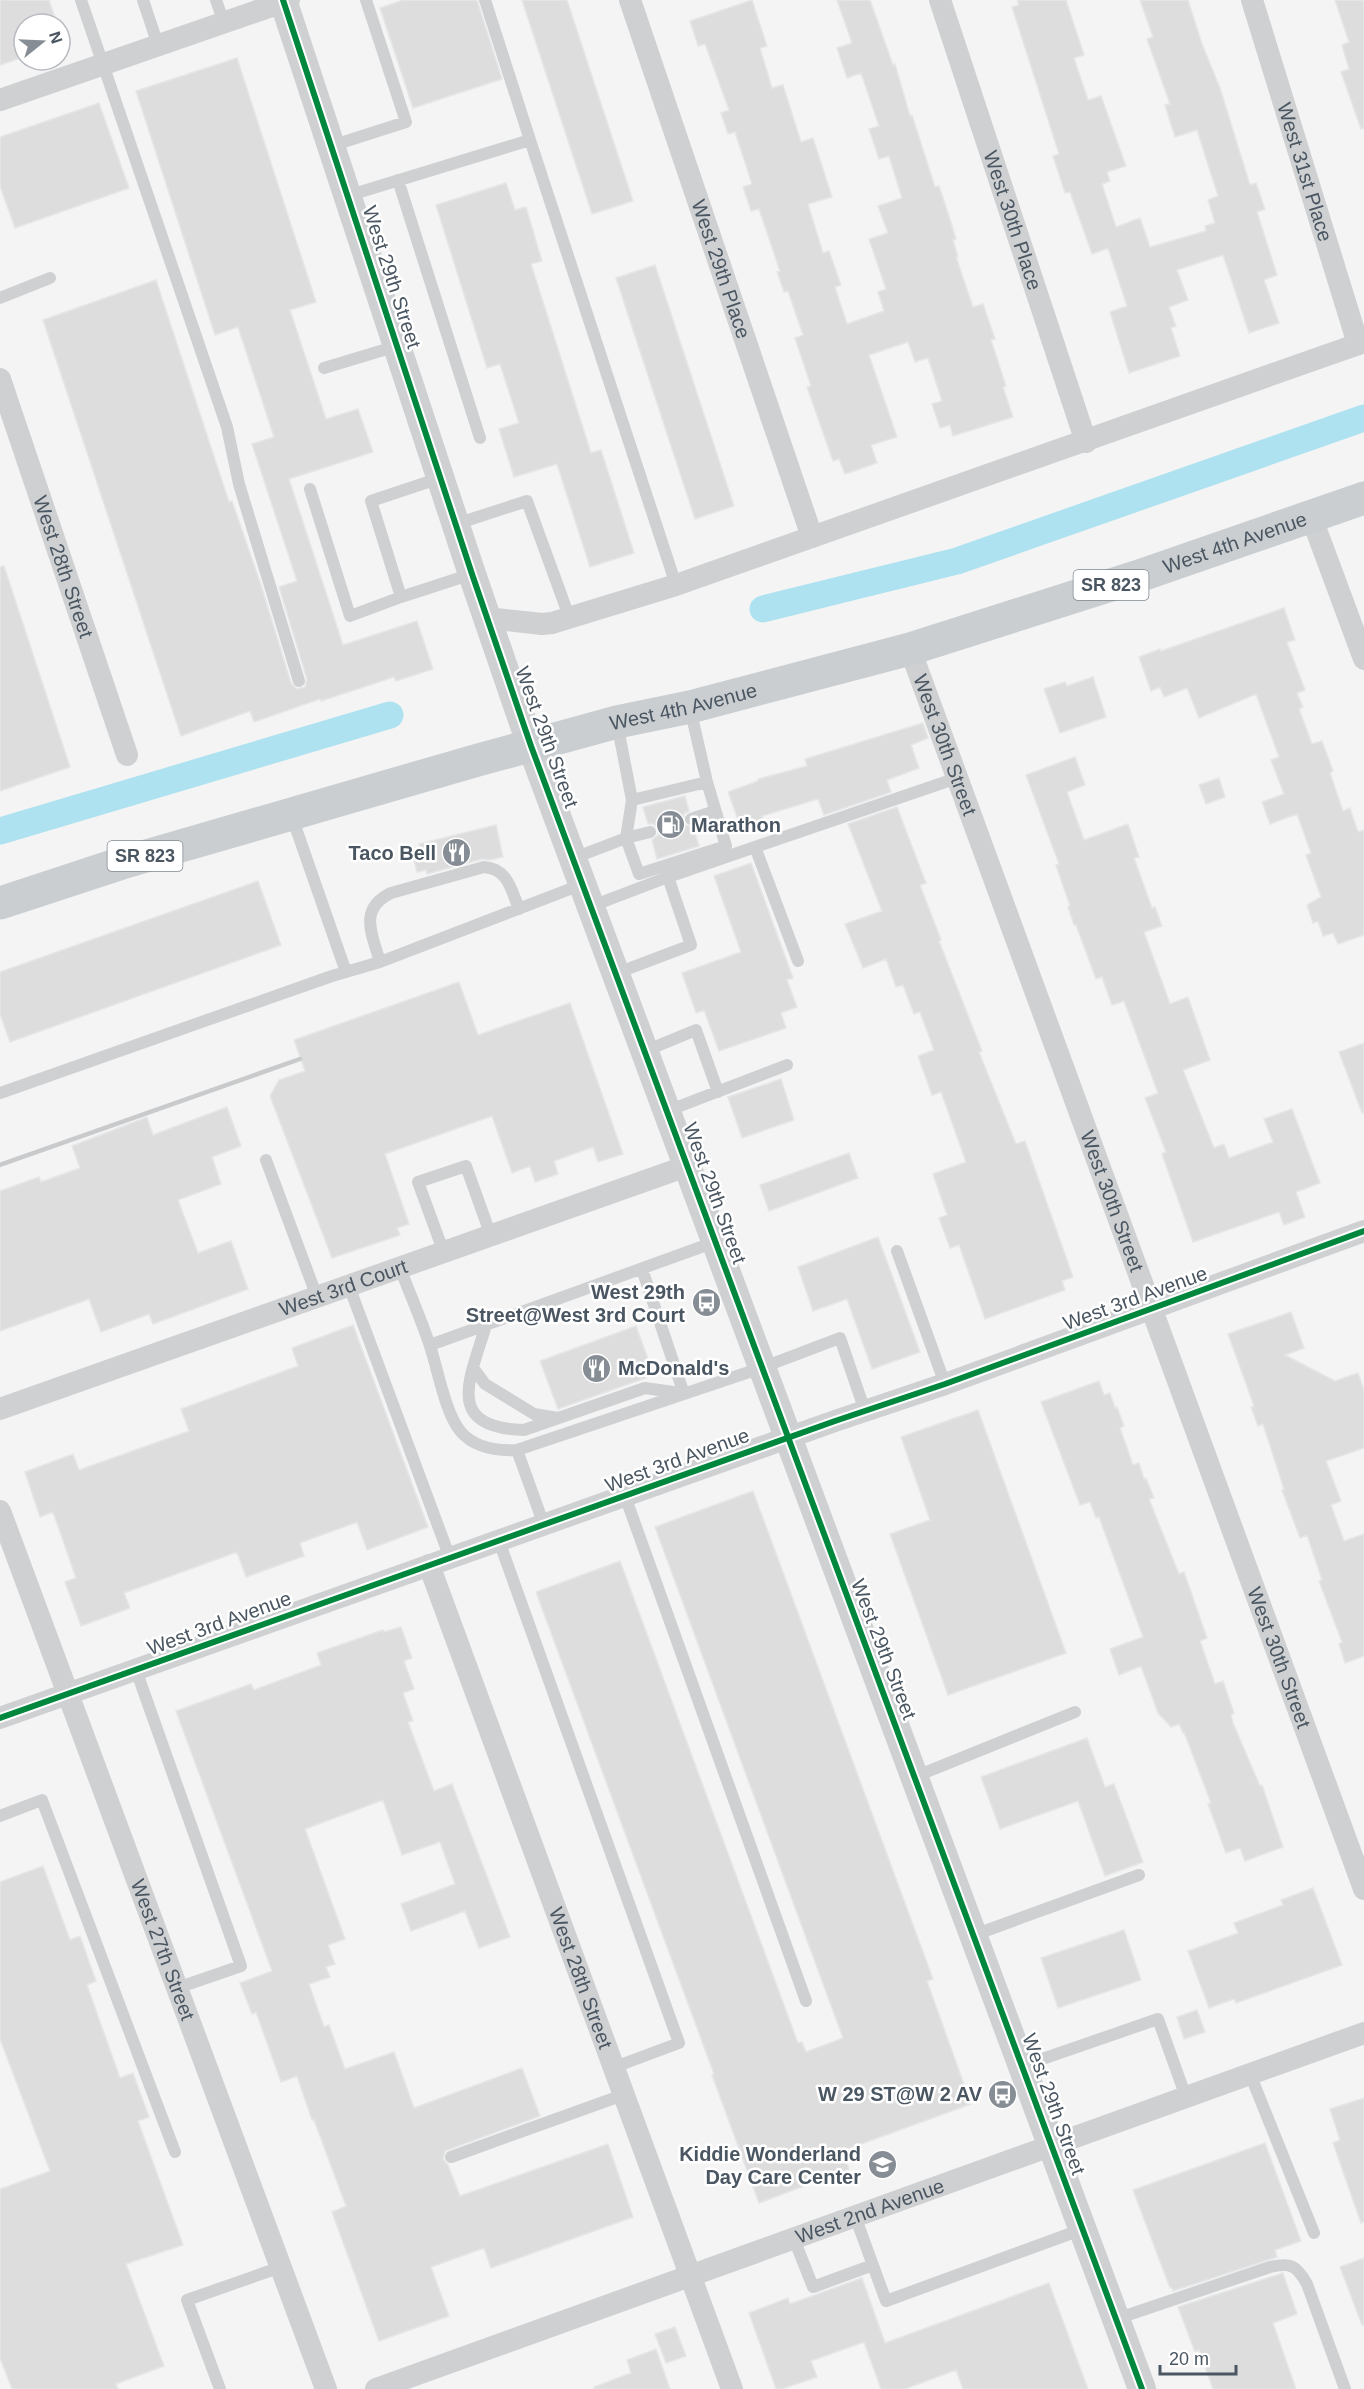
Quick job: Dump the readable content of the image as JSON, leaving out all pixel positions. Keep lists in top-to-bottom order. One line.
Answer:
{"streets":{"main road":["West 4th Avenue","SR 823"],"street":["West 31st Place","West 30th Place","West 29th Place","West 29th Street","West 28th Street","West 30th Street","West 3rd Court","West 3rd Avenue","West 27th Street","West 2nd Avenue"]},"crossings":[["West 29th Street","West 4th Avenue"],["West 29th Street","West 3rd Court"],["West 29th Street","West 3rd Avenue"],["West 29th Street","West 2nd Avenue"],["West 4th Avenue","West 30th Street"],["West 28th Street","West 3rd Avenue"],["West 28th Street","West 2nd Avenue"],["West 30th Street","West 3rd Avenue"],["West 3rd Avenue","West 27th Street"]],"places":{"fuel station":["Marathon"],"restaurant":["Taco Bell","McDonald's"],"bus stop":["West 29th Street@West 3rd Court","W 29 ST@W 2 AV"],"school or university":["Kiddie Wonderland Day Care Center"]},"scale_bar":"20 m","north":"right"}
